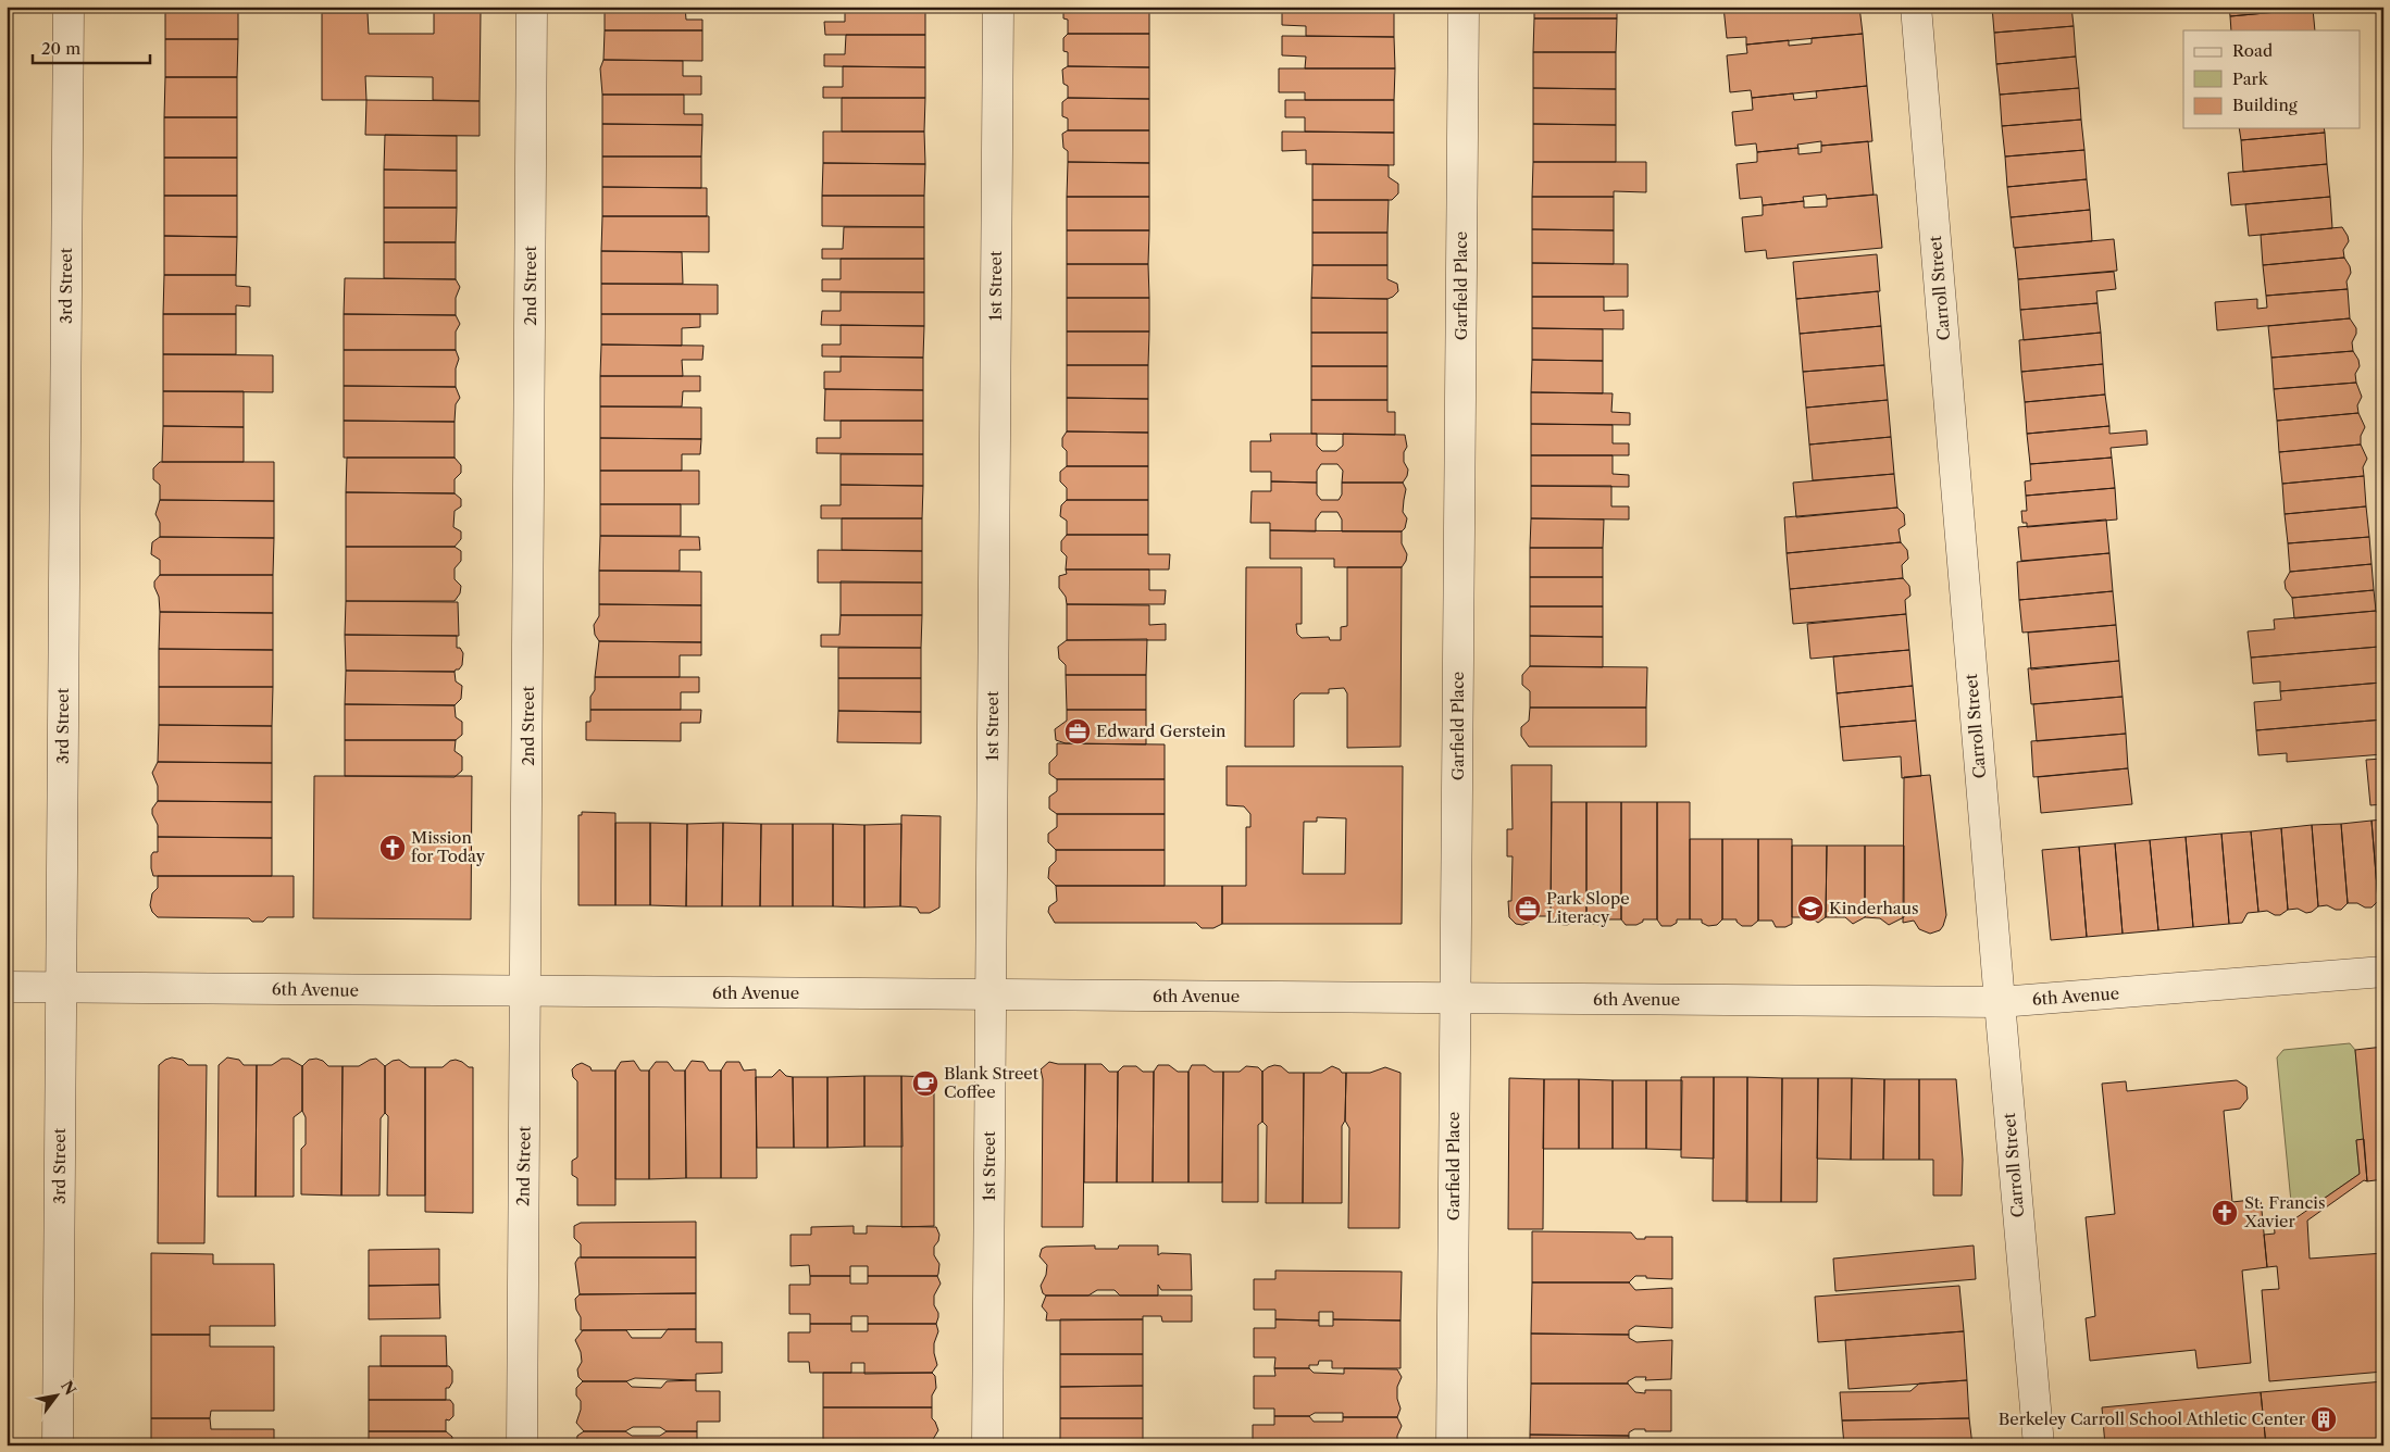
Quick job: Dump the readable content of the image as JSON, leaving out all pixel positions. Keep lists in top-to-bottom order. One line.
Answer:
{"streets":{"street":["3rd Street","2nd Street","1st Street","Garfield Place","Carroll Street","6th Avenue"]},"crossings":[["3rd Street","6th Avenue"],["2nd Street","6th Avenue"],["1st Street","6th Avenue"],["Garfield Place","6th Avenue"],["Carroll Street","6th Avenue"]],"places":{"office":["Edward Gerstein","Park Slope Literacy"],"church":["Mission for Today","St. Francis Xavier"],"school or university":["Kinderhaus"],"cafe":["Blank Street Coffee"],"building":["Berkeley Carroll School Athletic Center"]},"legend":["Road","Park","Building"],"scale_bar":"20 m","north":"top right"}
